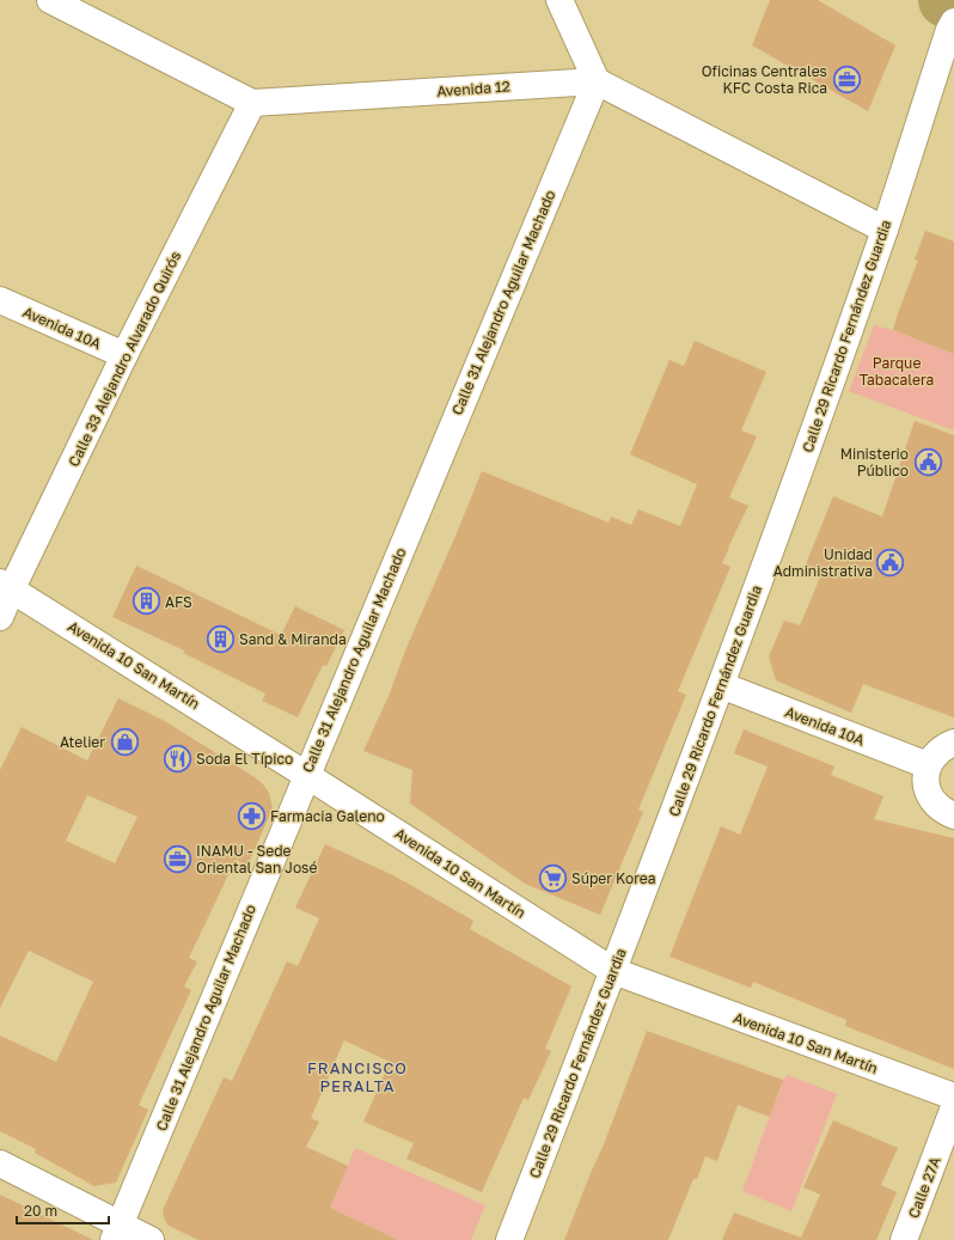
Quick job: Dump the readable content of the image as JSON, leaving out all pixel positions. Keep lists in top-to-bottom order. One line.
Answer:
{"streets":{"street":["Avenida 12","Calle 31 Alejandro Aguilar Machado","Avenida 10A","Calle 29 Ricardo Fernández Guardia","Calle 33 Alejandro Alvarado Quirós","Avenida 10 San Martín","Calle 27A"]},"crossings":[["Avenida 12","Calle 31 Alejandro Aguilar Machado"],["Avenida 12","Calle 33 Alejandro Alvarado Quirós"],["Calle 31 Alejandro Aguilar Machado","Avenida 10 San Martín"],["Avenida 10A","Calle 29 Ricardo Fernández Guardia"],["Avenida 10A","Calle 33 Alejandro Alvarado Quirós"],["Calle 29 Ricardo Fernández Guardia","Avenida 10 San Martín"],["Calle 33 Alejandro Alvarado Quirós","Avenida 10 San Martín"]],"districts":["FRANCISCO PERALTA"],"parks":["Parque Tabacalera"],"places":{"office":["Oficinas Centrales KFC Costa Rica","INAMU - Sede Oriental San José"],"public building":["Ministerio Público","Unidad Administrativa"],"building":["AFS","Sand & Miranda"],"shop":["Atelier"],"restaurant":["Soda El Típico"],"pharmacy":["Farmacia Galeno"],"supermarket":["Súper Korea"]},"scale_bar":"20 m"}
